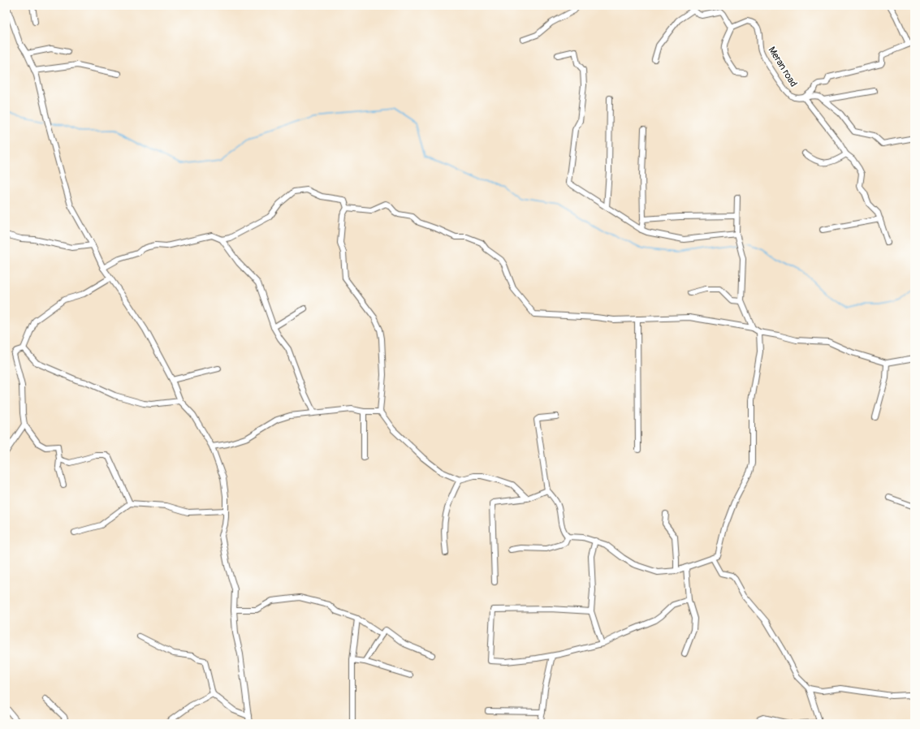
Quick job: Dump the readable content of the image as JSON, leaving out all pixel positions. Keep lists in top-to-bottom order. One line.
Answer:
{"streets":{"street":["Meran road"]}}
